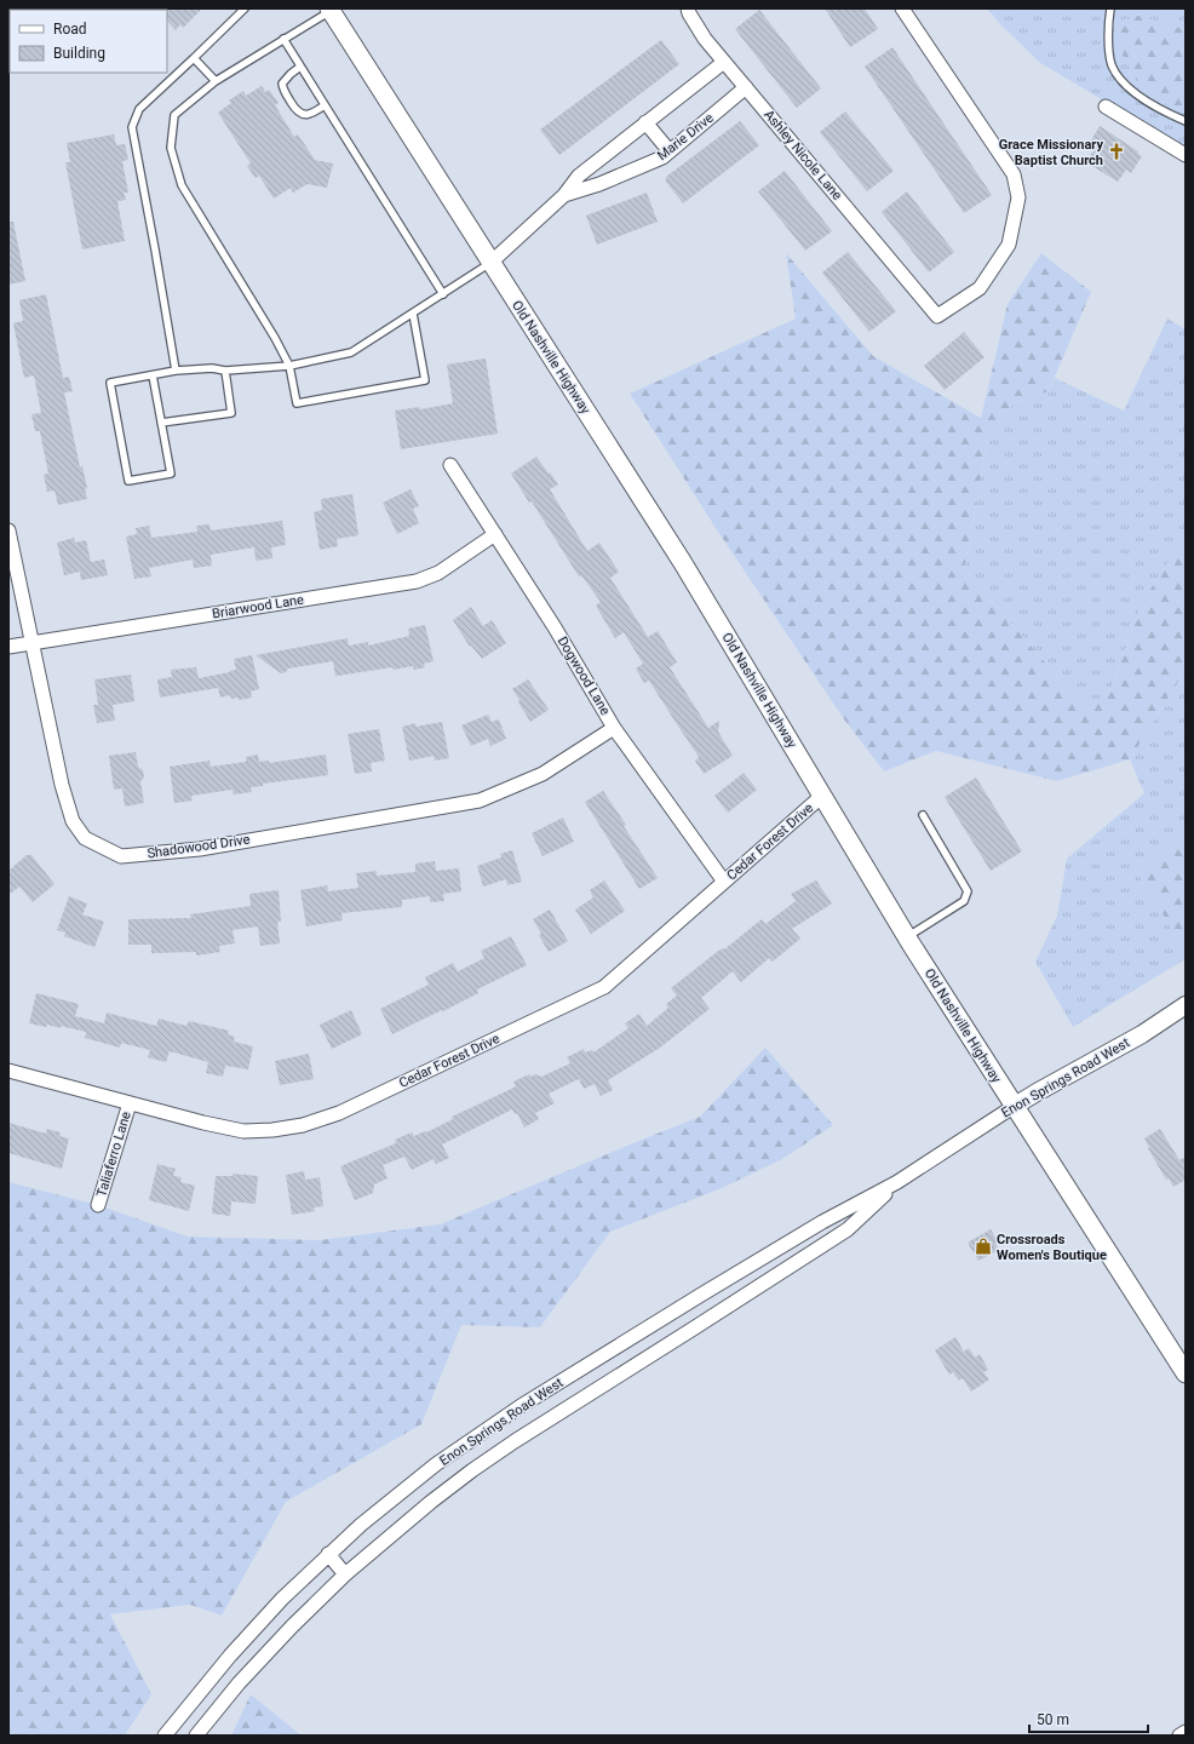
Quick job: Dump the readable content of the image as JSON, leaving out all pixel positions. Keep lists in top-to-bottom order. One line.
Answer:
{"streets":{"main road":["Old Nashville Highway"],"street":["Marie Drive","Ashley Nicole Lane","Briarwood Lane","Dogwood Lane","Cedar Forest Drive","Shadowood Drive","Enon Springs Road West","Taliaferro Lane"]},"crossings":[["Marie Drive","Ashley Nicole Lane"],["Marie Drive","Old Nashville Highway"],["Old Nashville Highway","Cedar Forest Drive"],["Old Nashville Highway","Enon Springs Road West"],["Briarwood Lane","Dogwood Lane"],["Briarwood Lane","Shadowood Drive"],["Dogwood Lane","Cedar Forest Drive"],["Dogwood Lane","Shadowood Drive"],["Cedar Forest Drive","Taliaferro Lane"]],"places":{"church":["Grace Missionary Baptist Church"],"shop":["Crossroads Women's Boutique"]},"legend":["Road","Building"],"scale_bar":"50 m"}
